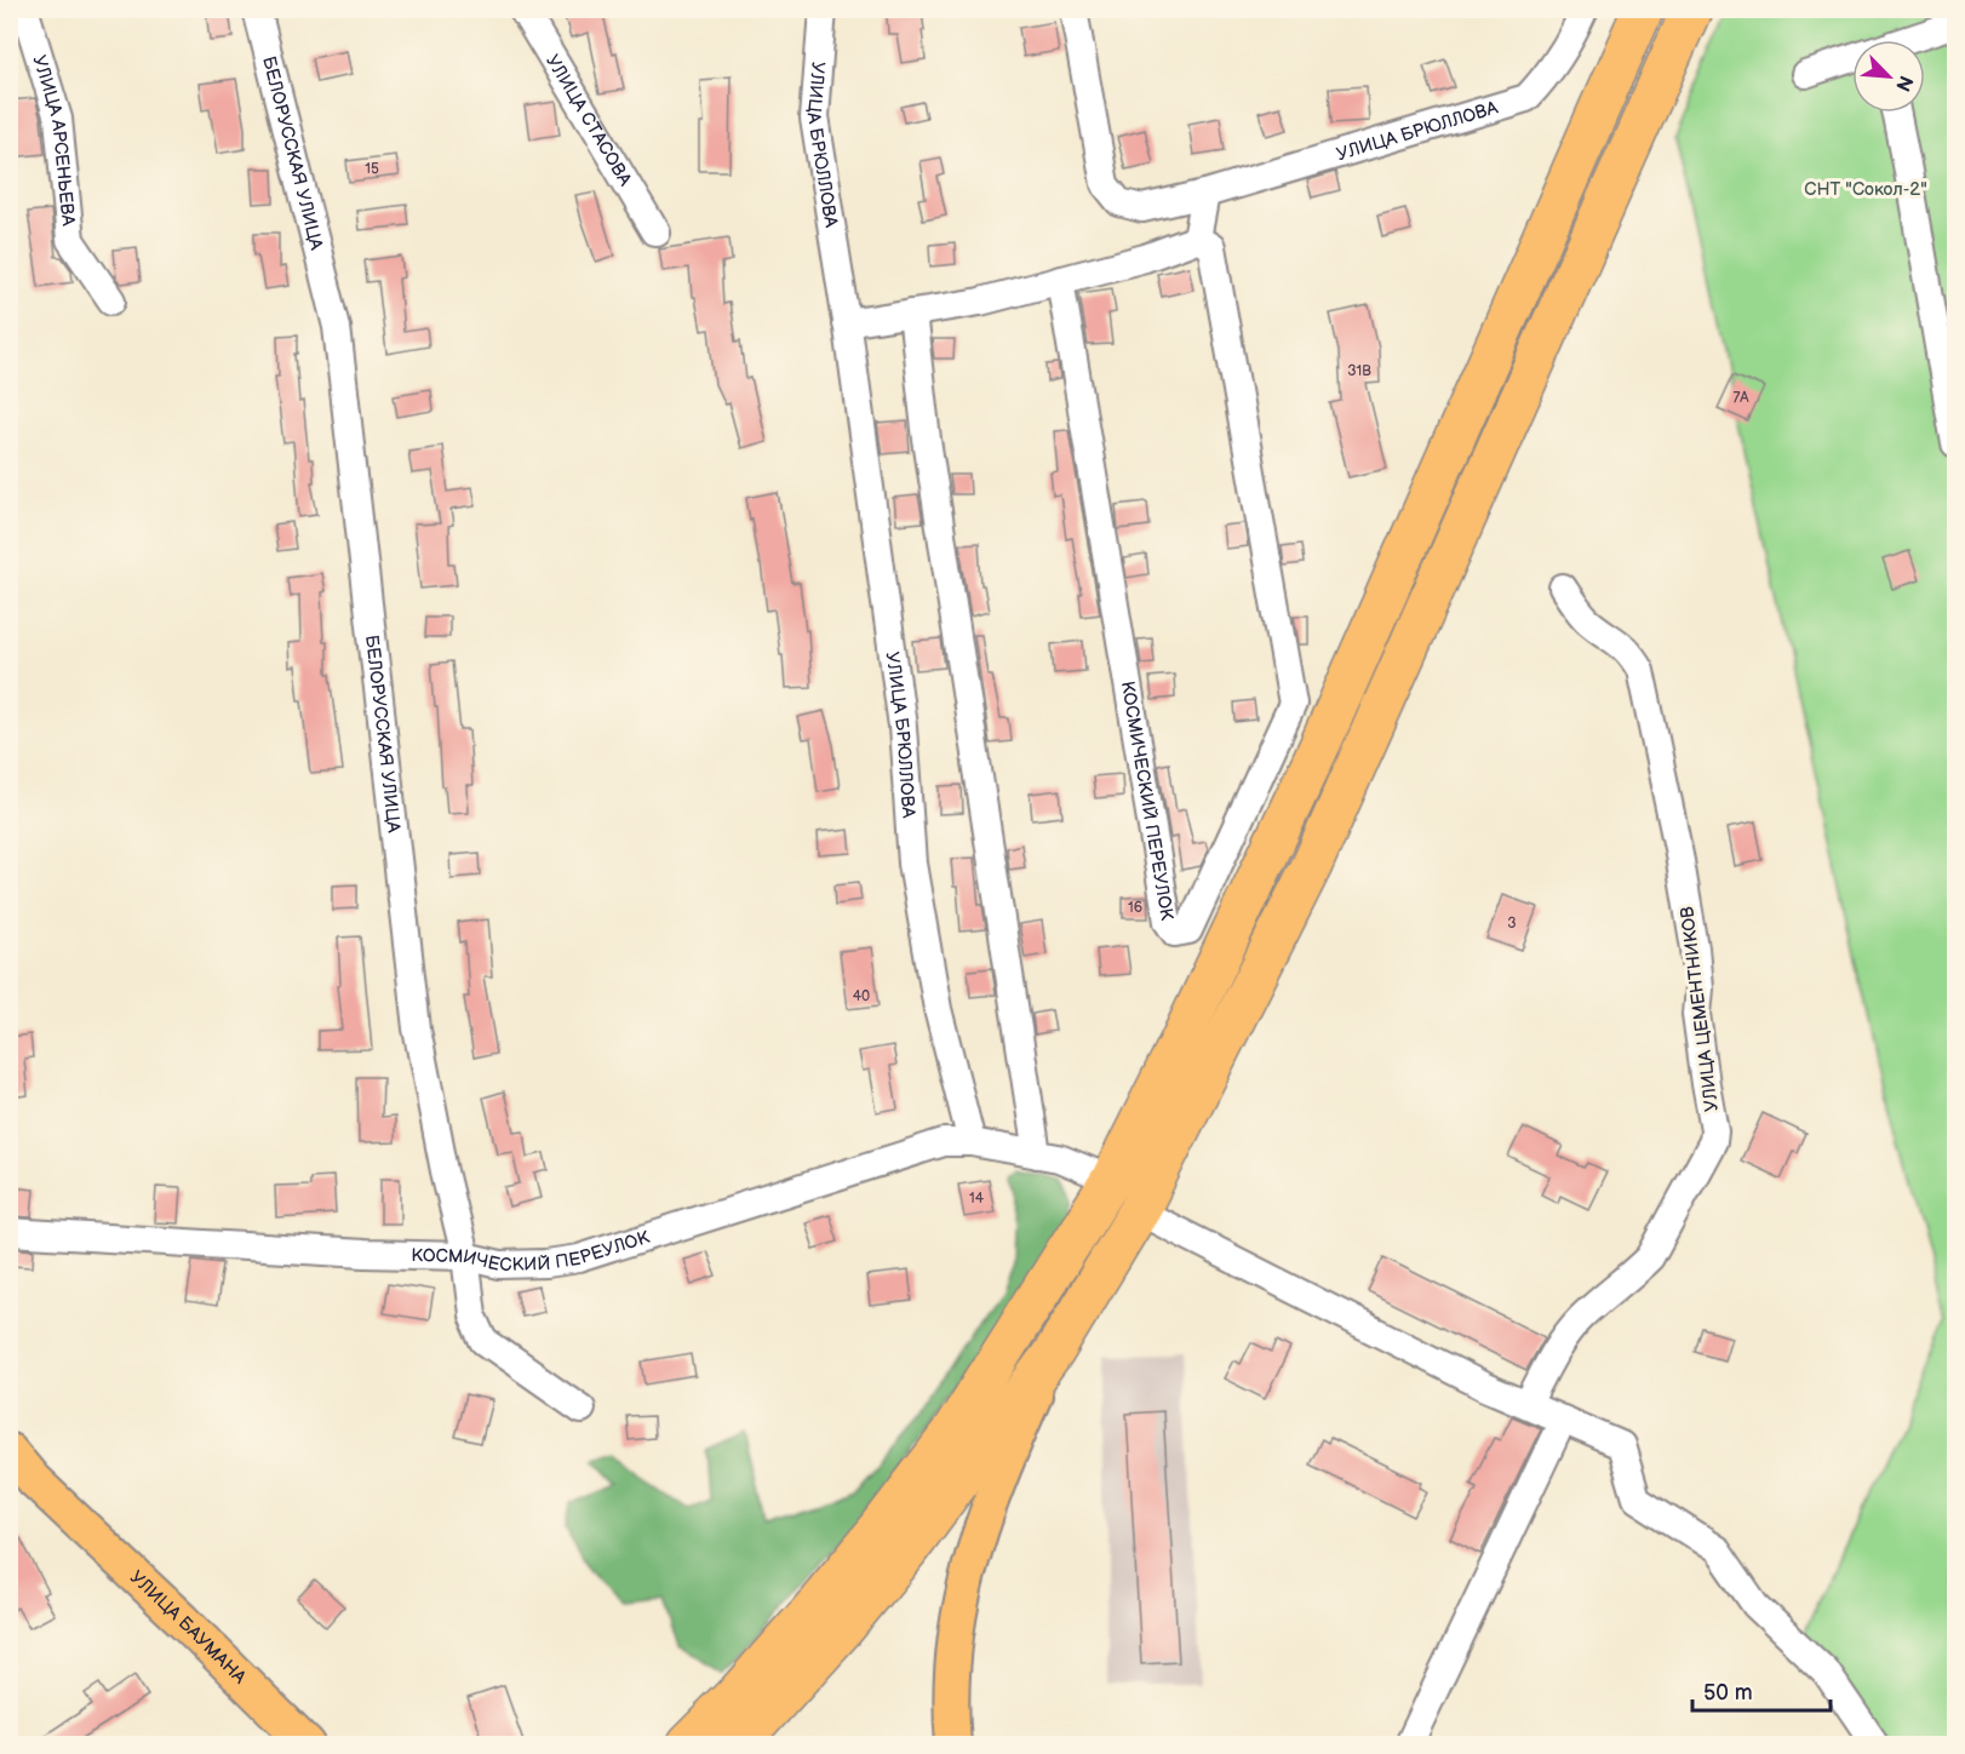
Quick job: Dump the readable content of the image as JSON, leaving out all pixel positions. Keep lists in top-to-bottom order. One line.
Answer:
{"streets":{"main road":["УЛИЦА БАУМАНА"],"street":["УЛИЦА СТАСОВА","УЛИЦА БРЮЛЛОВА","УЛИЦА АРСЕНЬЕВА","БЕЛОРУССКАЯ УЛИЦА","КОСМИЧЕСКИЙ ПЕРЕУЛОК","УЛИЦА ЦЕМЕНТНИКОВ"]},"crossings":[["УЛИЦА БРЮЛЛОВА","КОСМИЧЕСКИЙ ПЕРЕУЛОК"],["БЕЛОРУССКАЯ УЛИЦА","КОСМИЧЕСКИЙ ПЕРЕУЛОК"]],"parks":["СНТ \"Сокол-2\""],"house_numbers":["15","31В","7А","16","3","40","14"],"scale_bar":"50 m","north":"bottom right"}
